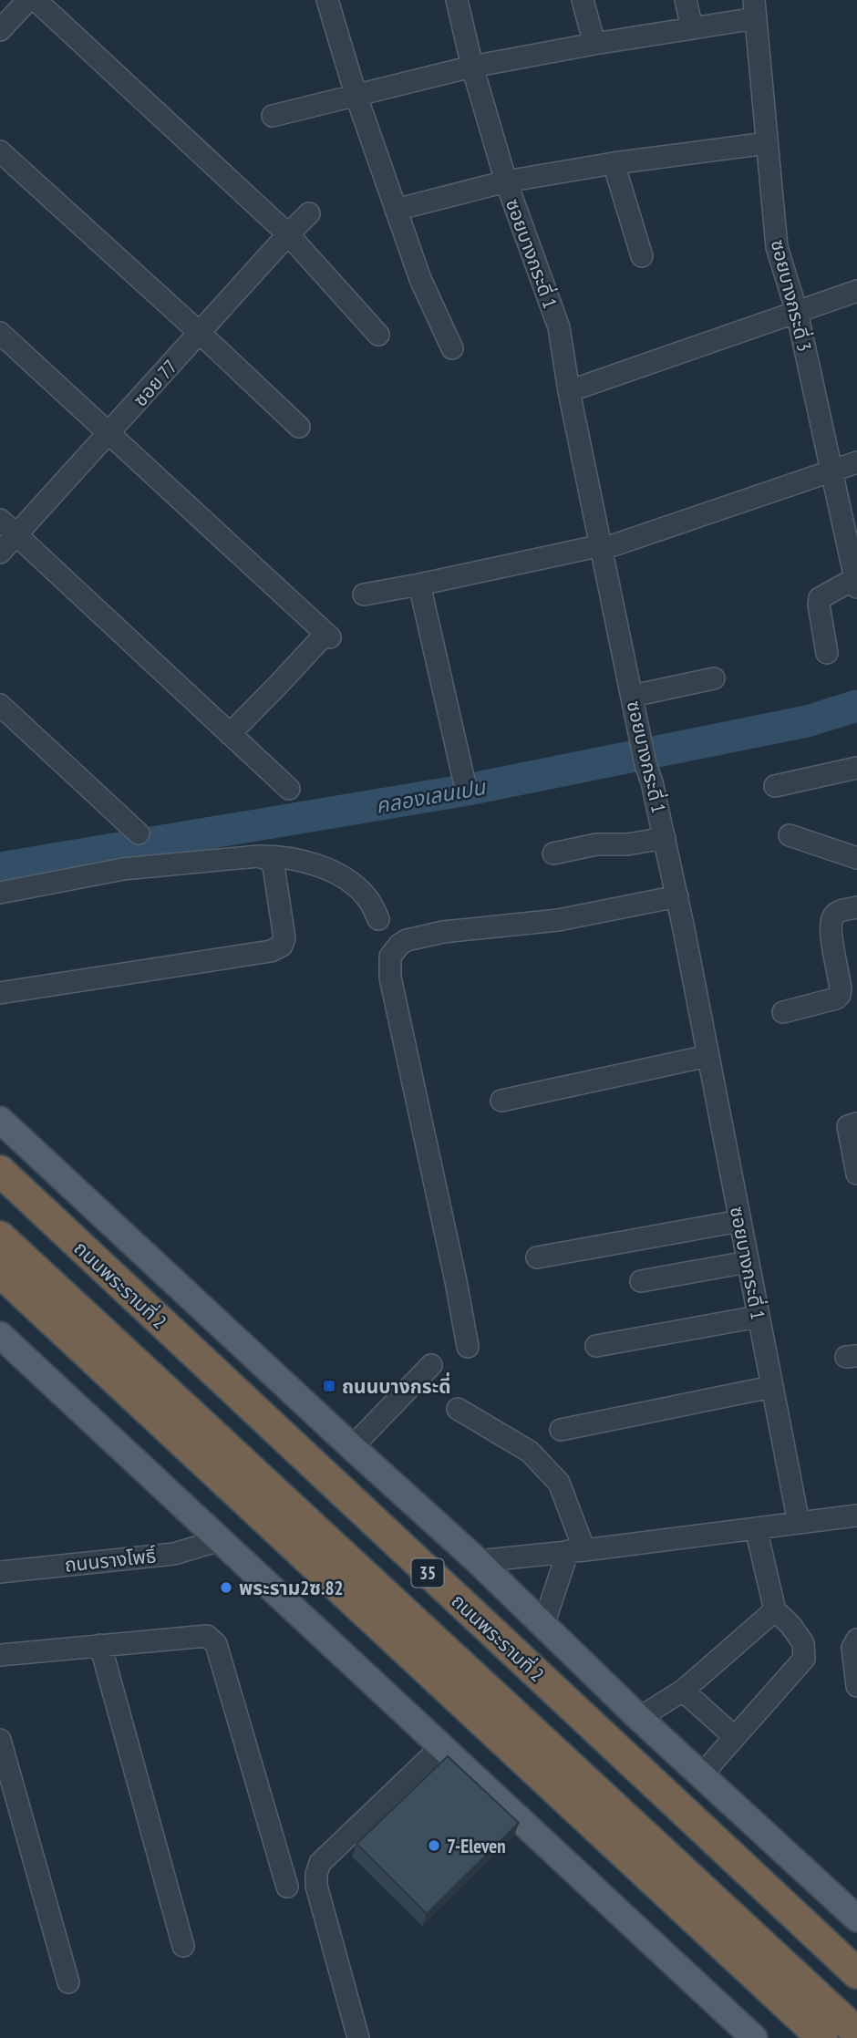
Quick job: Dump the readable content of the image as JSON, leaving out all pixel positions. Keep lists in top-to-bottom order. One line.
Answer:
{"streets":{"highway":["ถนนพระรามที่ 2","35"],"street":["ซอยบางกระดี่ 1","ซอยบางกระดี่ 3","ซอย 77","ถนนรางโพธิ์"]},"water":["คลองเลนเปน"],"places":{"transit":["ถนนบางกระดี่"],"other":["พระราม2ซ.82","7-Eleven"]}}
